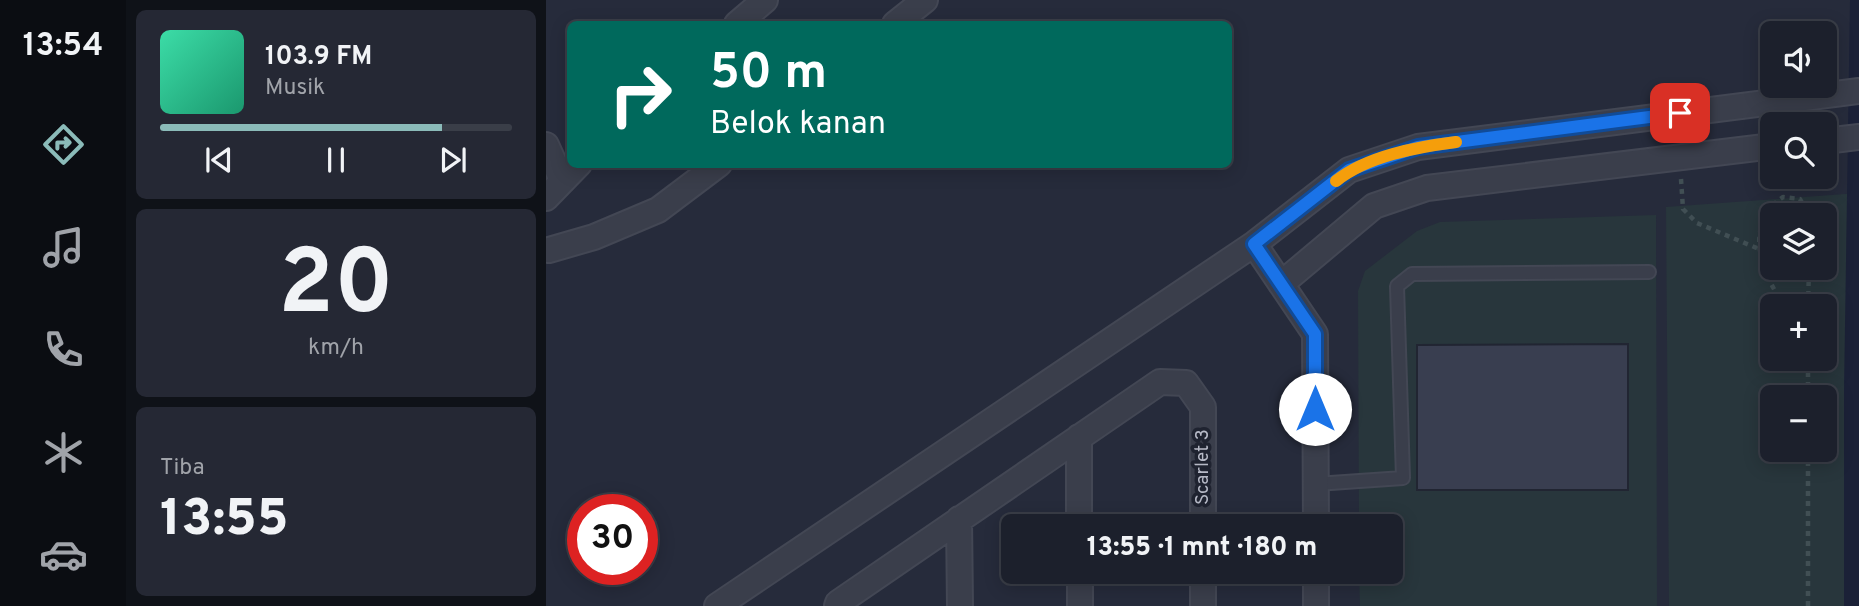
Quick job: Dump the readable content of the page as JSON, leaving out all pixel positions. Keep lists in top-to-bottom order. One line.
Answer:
{"streets":{"street":["Scarlet 3"]},"page":{"tabs":"13:54","map_buttons":["+","−"],"turn":["50 m","Belok kanan"],"song":["103.9 FM","Musik"],"tile":[["20","km/h"],["Tiba","13:55"]],"limit":"30","trip":"13:55 · 1 mnt · 180 m"}}
